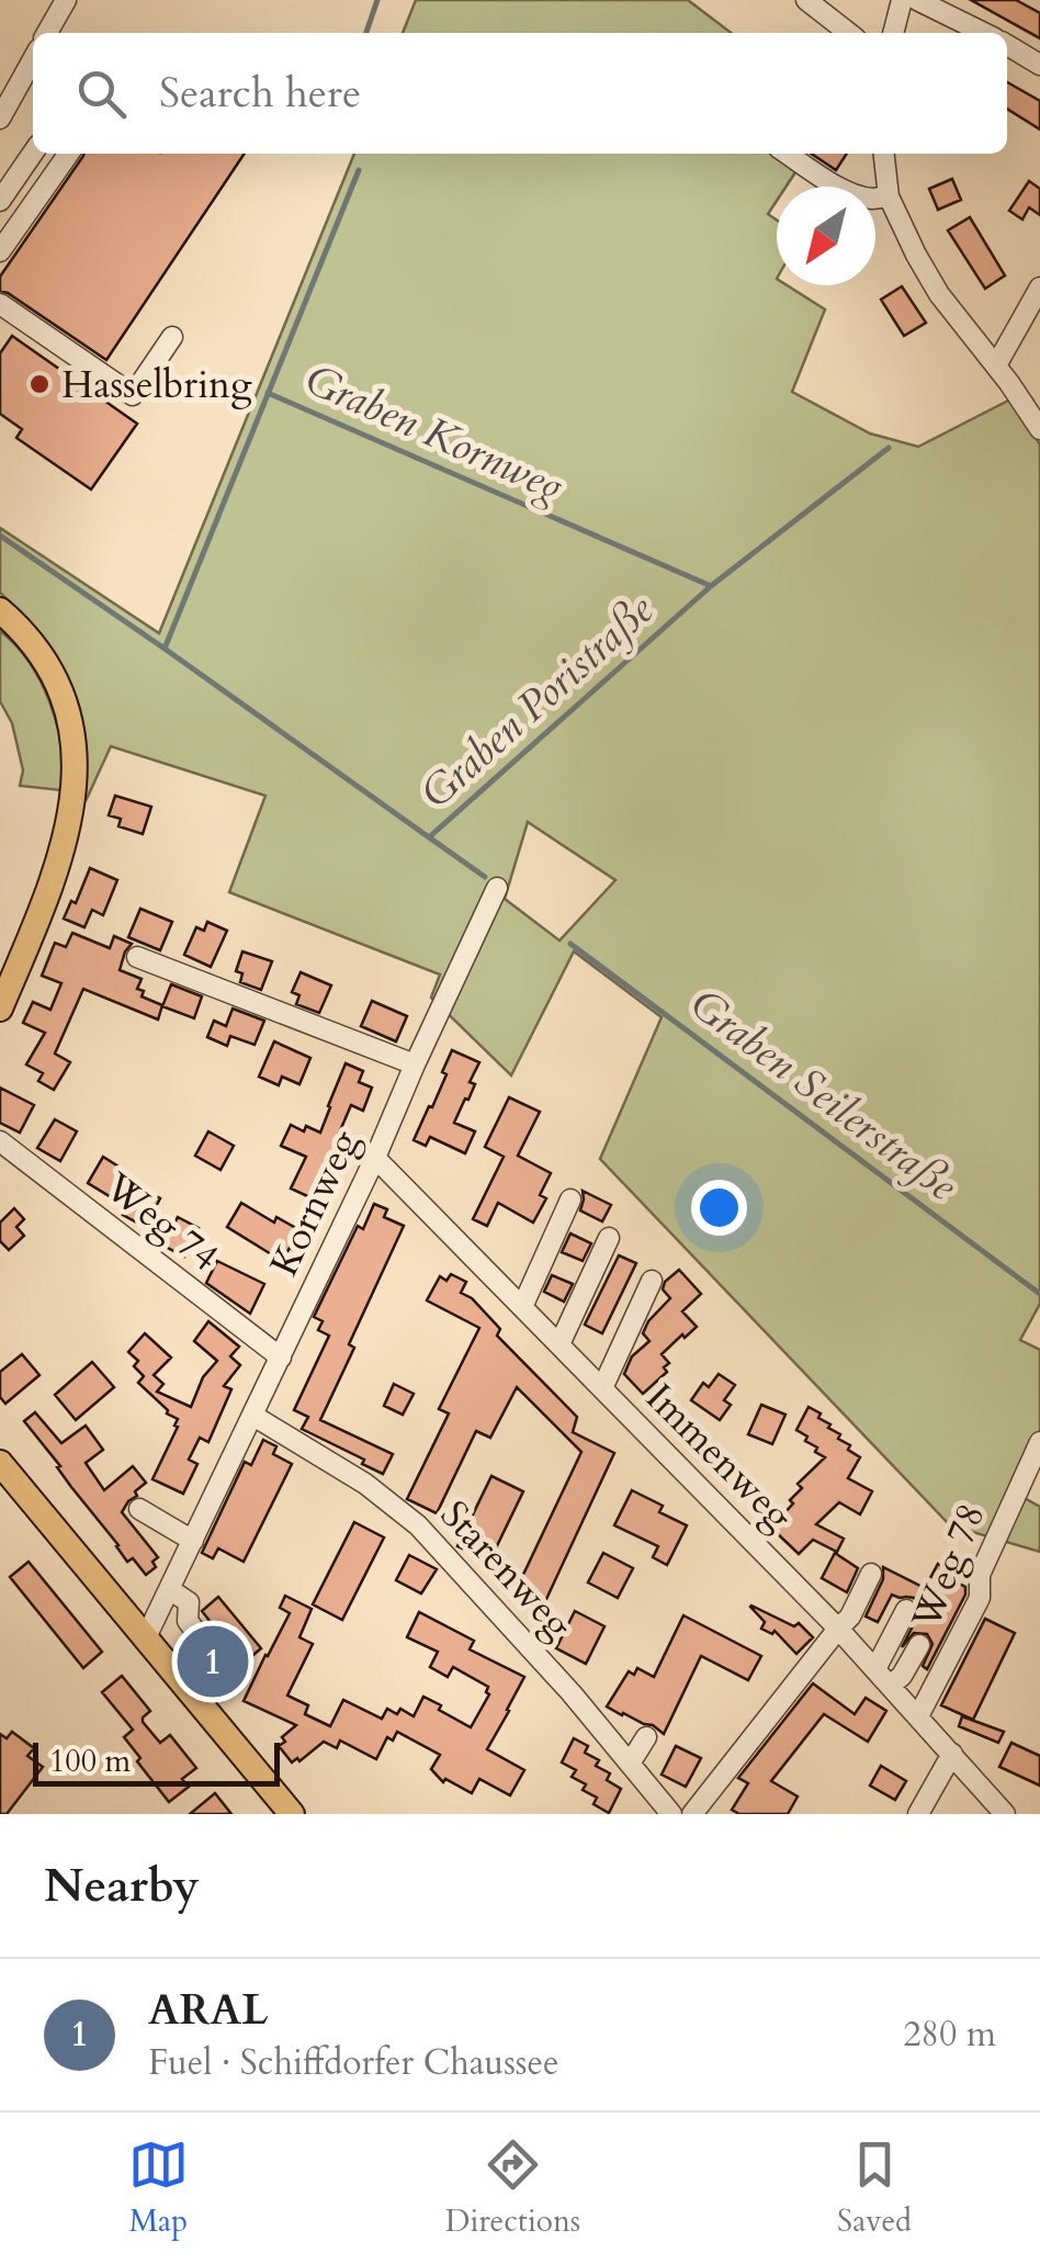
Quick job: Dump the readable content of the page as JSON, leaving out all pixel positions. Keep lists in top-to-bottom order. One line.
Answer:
{"streets":{"street":["Kornweg","Weg 74","Immenweg","Weg 78","Starenweg"]},"crossings":[["Kornweg","Weg 74"],["Kornweg","Immenweg"],["Kornweg","Starenweg"],["Immenweg","Weg 78"]],"water":["Graben Kornweg","Graben Poristraße","Graben Seilerstraße"],"places":["Hasselbring"],"scale_bar":"100 m","north":"bottom left","page":{"search":"Search here","pins":"1","scale":"100 m","heading":"Nearby","list":[{"mark":"1","name":"ARAL","note":"Fuel · Schiffdorfer Chaussee","value":"280 m"}],"nav":["Map","Directions","Saved"]}}
